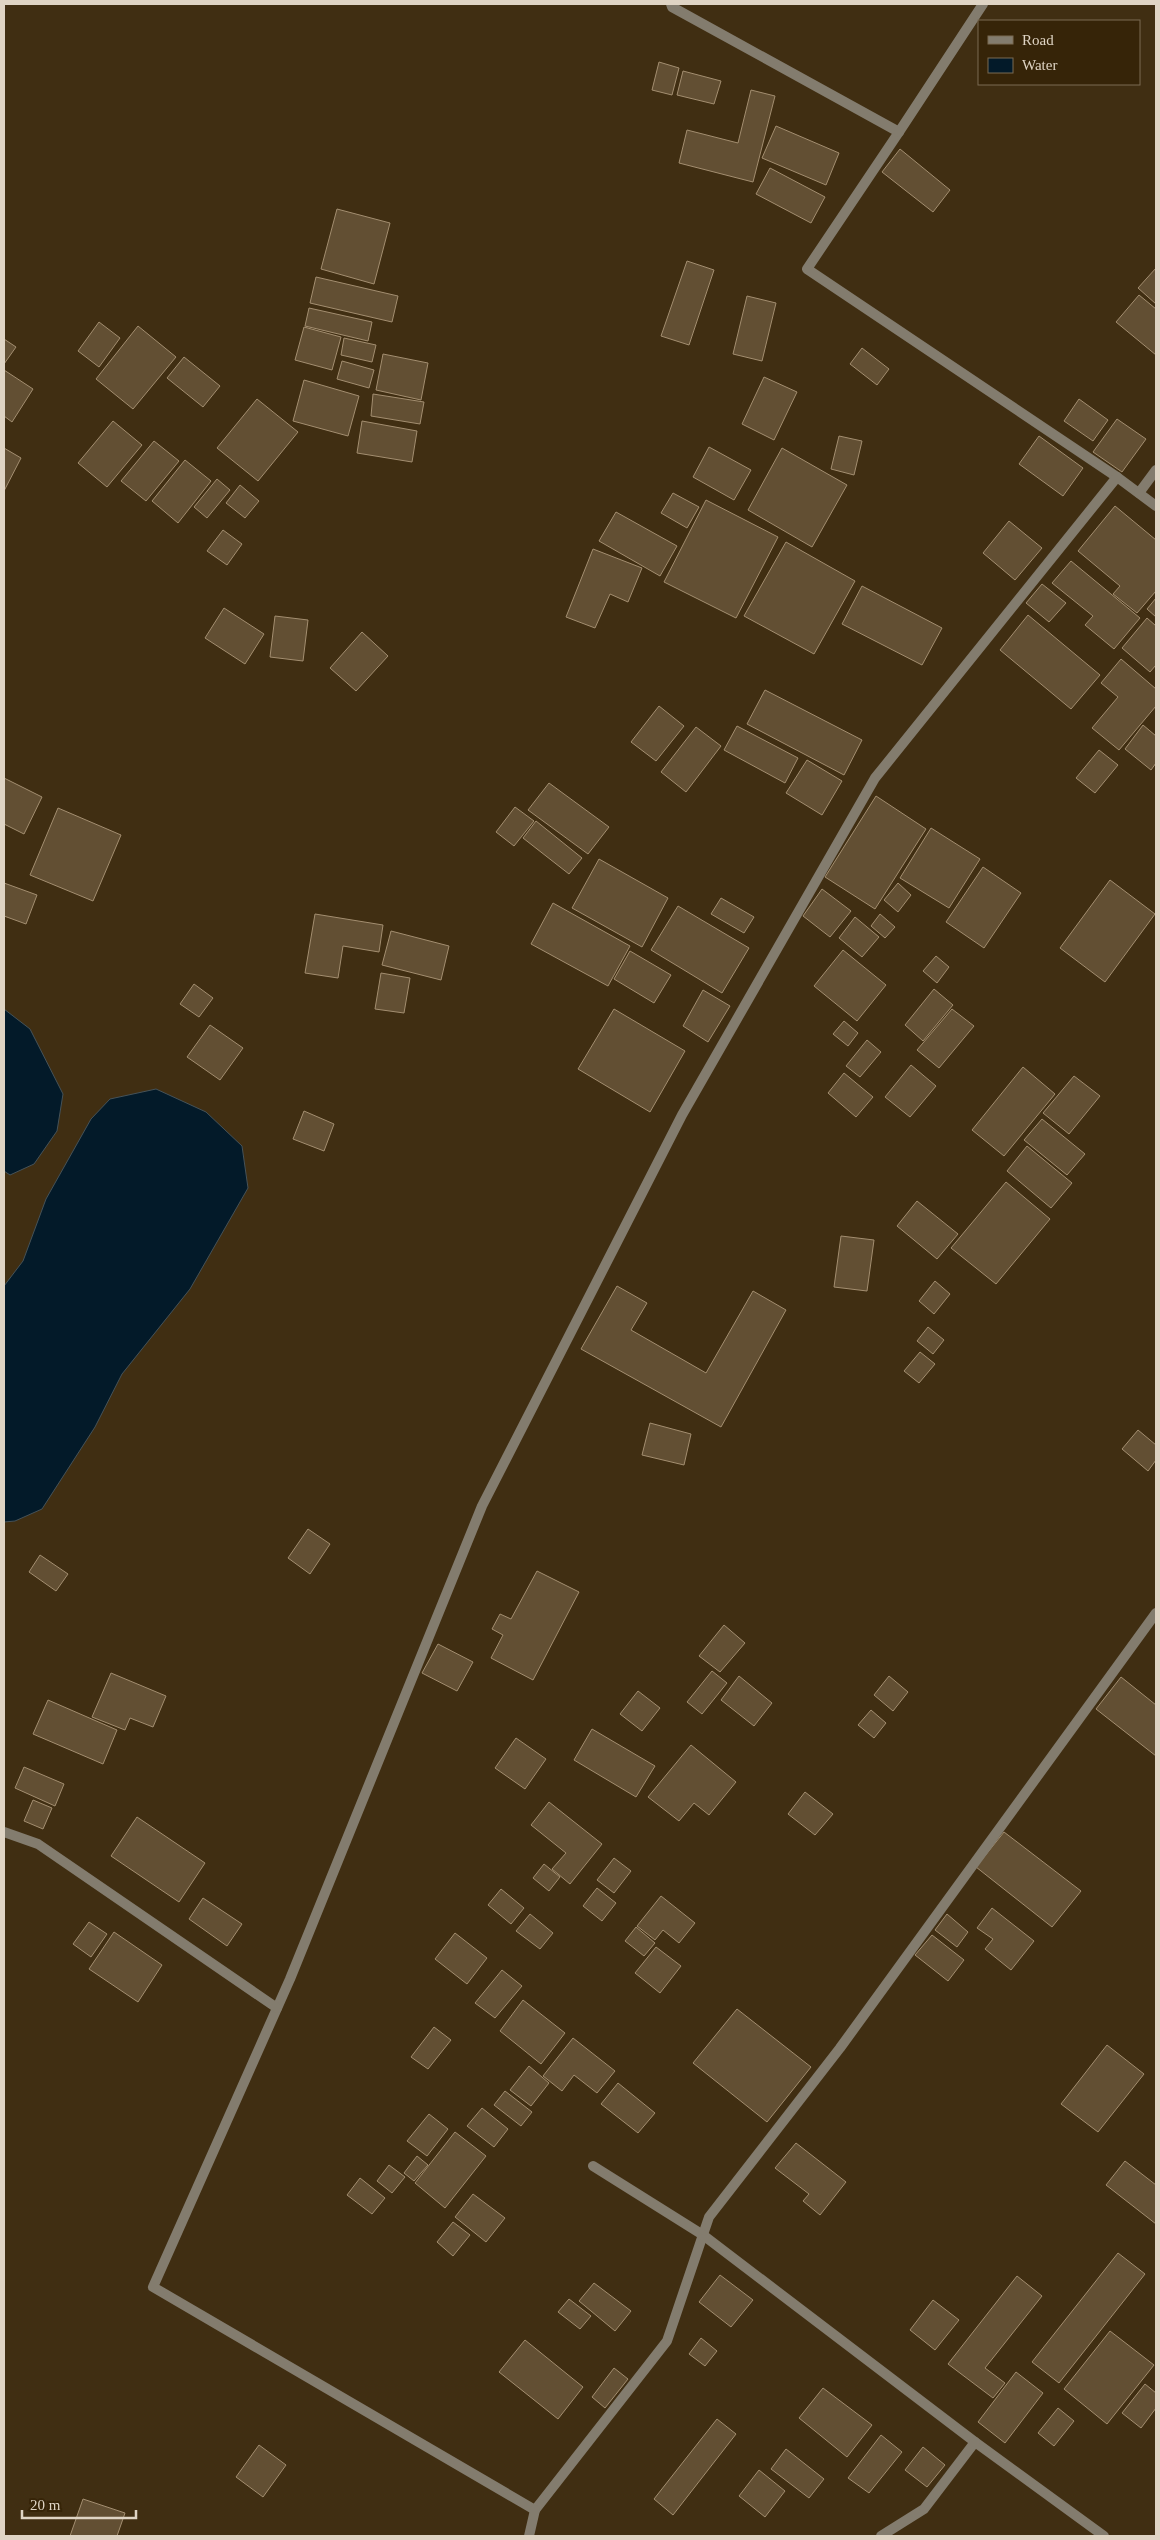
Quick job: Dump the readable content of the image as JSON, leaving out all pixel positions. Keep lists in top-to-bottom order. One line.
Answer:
{"legend":["Road","Water"],"scale_bar":"20 m"}
